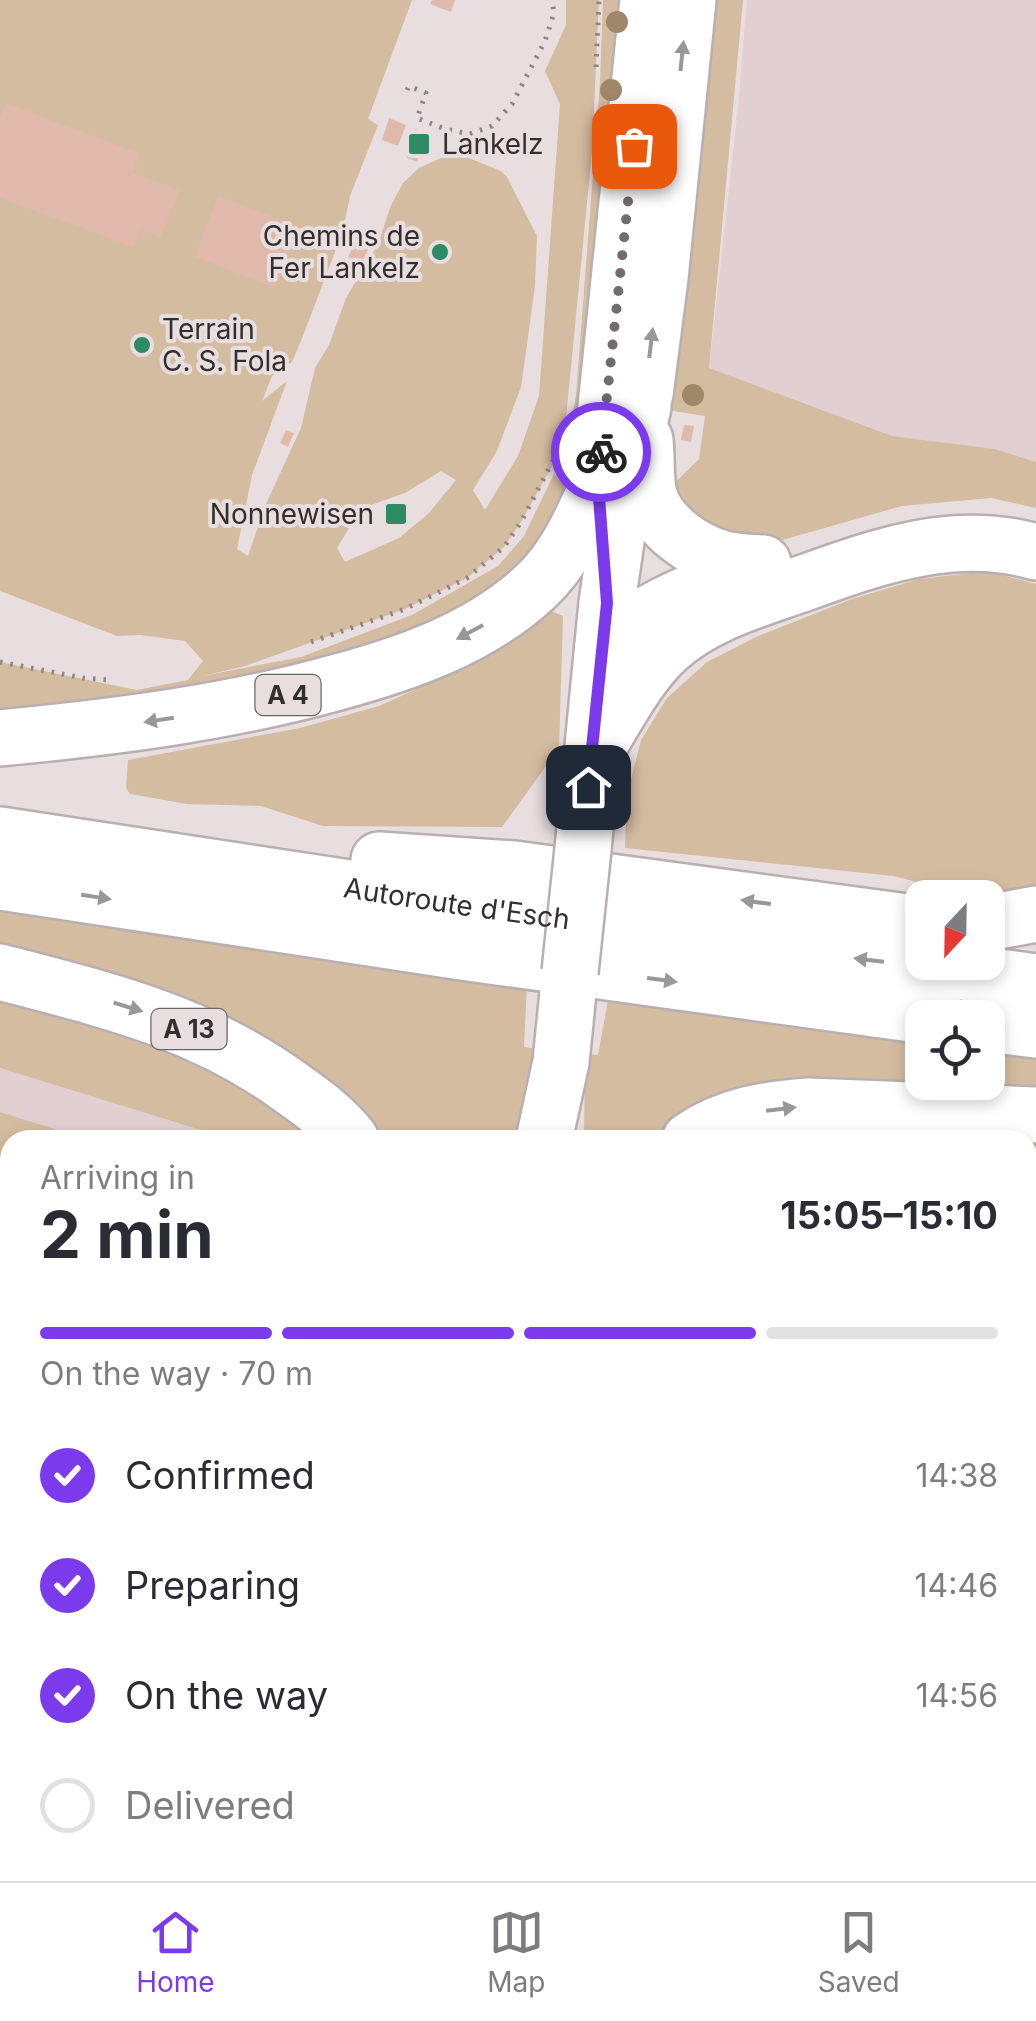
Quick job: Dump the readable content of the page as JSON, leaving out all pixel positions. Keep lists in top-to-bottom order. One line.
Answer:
{"streets":{"main road":["A 4","Autoroute d'Esch","A 13"]},"places":{"transit":["Lankelz","Nonnewisen"],"other":["Chemins de Fer Lankelz","Terrain C. S. Fola"]},"north":"bottom","page":{"heading":["2 min","Arriving in","15:05–15:10"],"bar":"On the way · 70 m","list":[["Confirmed","14:38"],["Preparing","14:46"],["On the way","14:56"],"Delivered"],"tabs":["Home","Map","Saved"]}}
